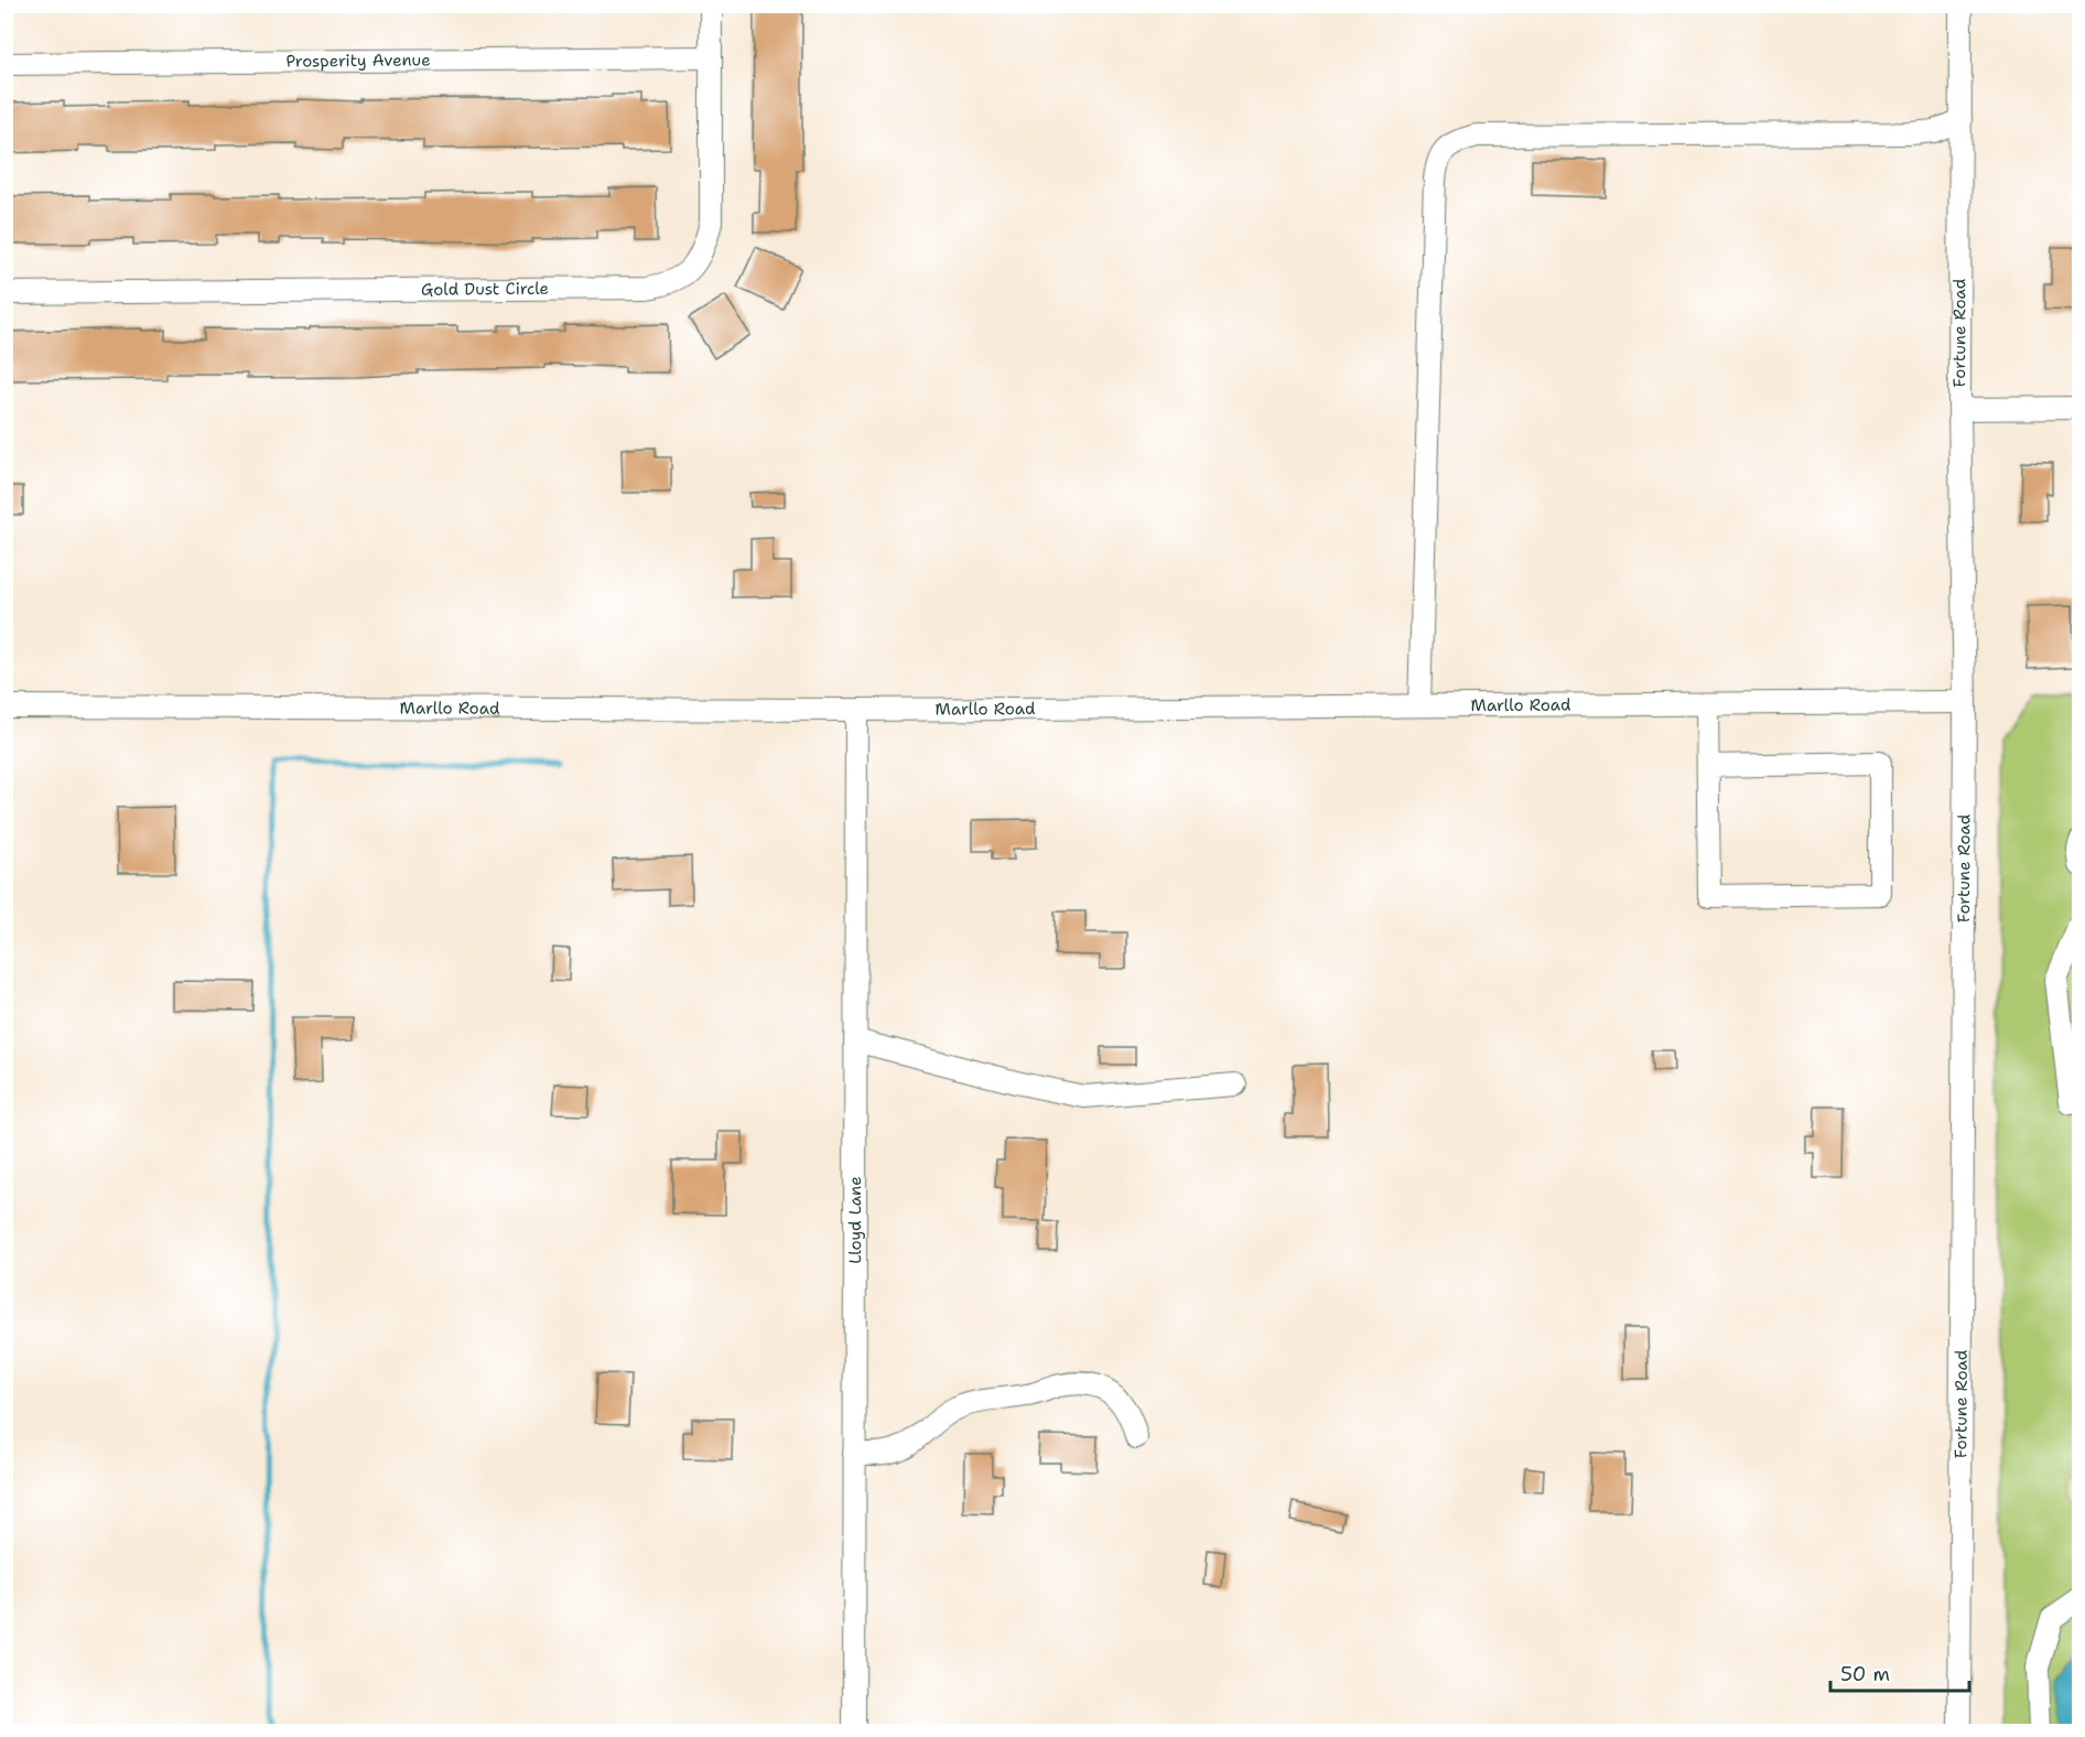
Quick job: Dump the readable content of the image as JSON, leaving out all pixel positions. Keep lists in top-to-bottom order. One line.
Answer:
{"streets":{"street":["Prosperity Avenue","Gold Dust Circle","Fortune Road","Marllo Road","Lloyd Lane"]},"crossings":[["Prosperity Avenue","Gold Dust Circle"],["Fortune Road","Marllo Road"],["Marllo Road","Lloyd Lane"]],"scale_bar":"50 m"}
